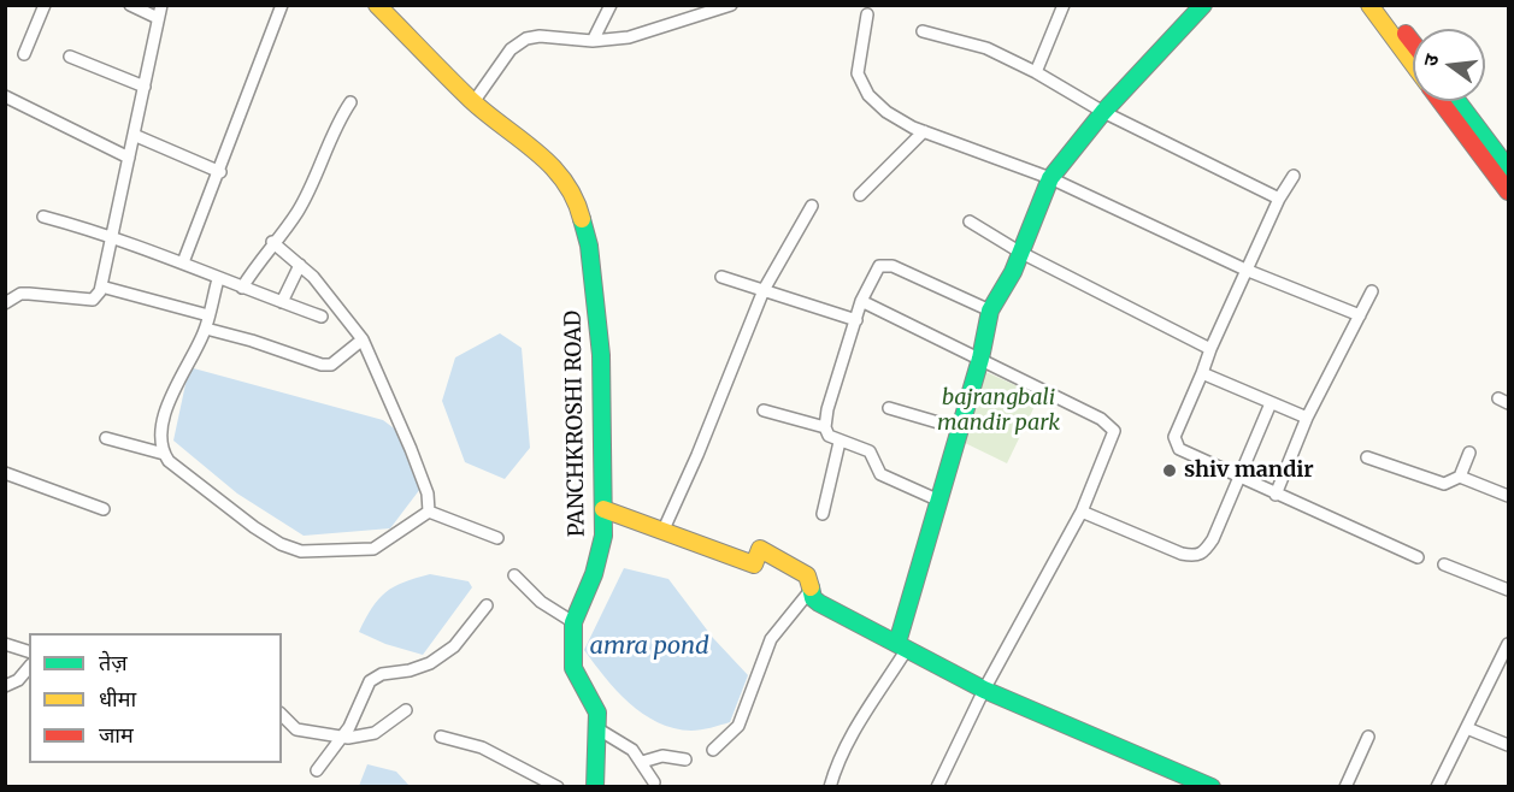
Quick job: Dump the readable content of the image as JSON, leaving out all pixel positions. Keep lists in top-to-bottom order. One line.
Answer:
{"streets":{"street":["PANCHKROSHI ROAD"]},"water":["amra pond"],"parks":["bajrangbali mandir park"],"places":["shiv mandir"],"legend":["तेज़","धीमा","जाम"],"north":"left"}
